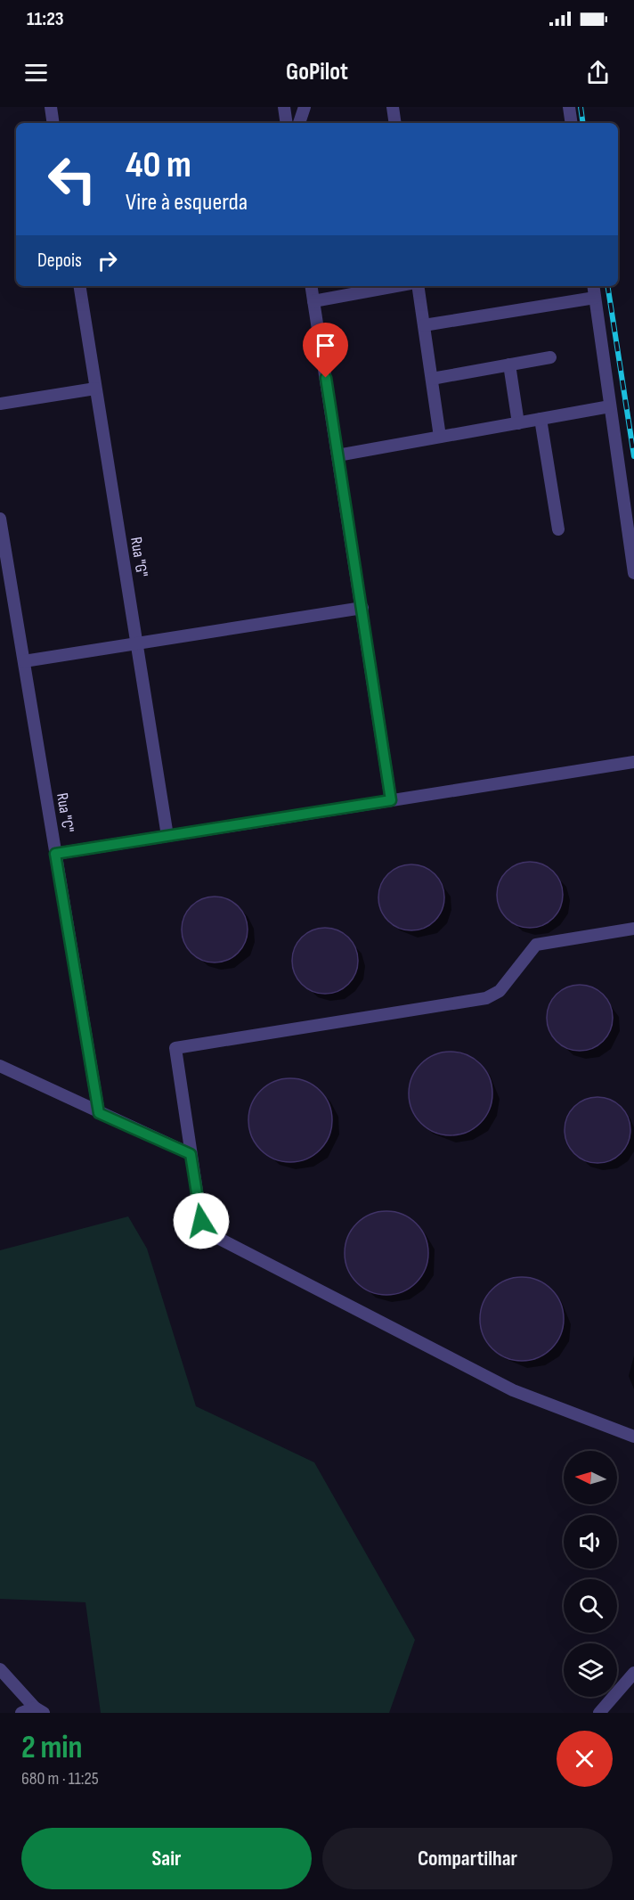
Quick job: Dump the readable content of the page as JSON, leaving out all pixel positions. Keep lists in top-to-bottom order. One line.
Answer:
{"streets":{"street":["Rua \"G\"","Rua \"C\""]},"north":"left","page":{"status":"11:23","header":"GoPilot","turn":["40 m","Vire à esquerda"],"then":"Depois","heading":["2 min","680 m · 11:25"],"buttons":["Sair","Compartilhar"]}}
